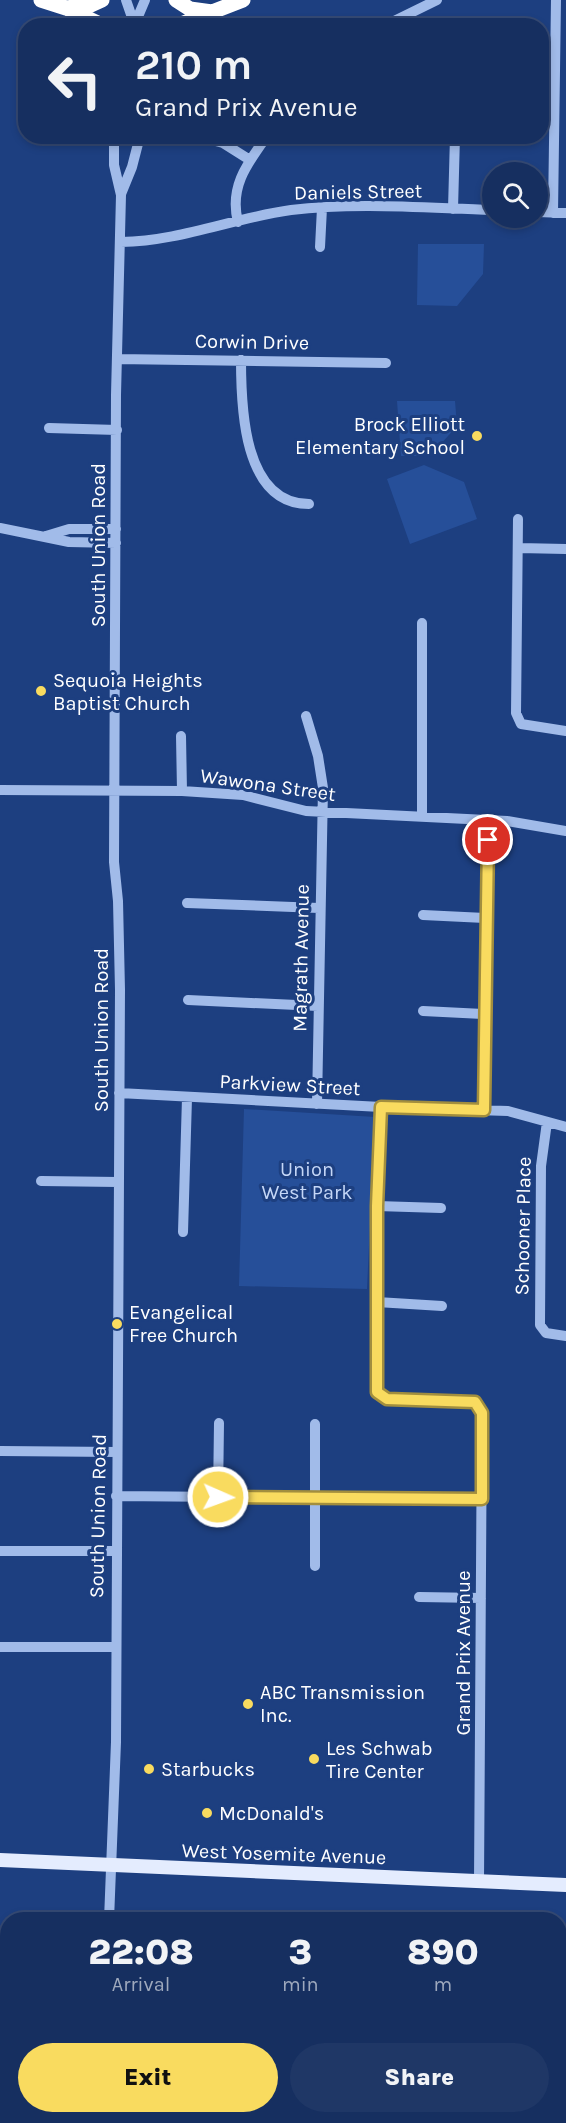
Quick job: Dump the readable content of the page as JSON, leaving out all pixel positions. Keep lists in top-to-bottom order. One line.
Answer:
{"streets":{"main road":["West Yosemite Avenue"],"street":["Daniels Street","Corwin Drive","South Union Road","Wawona Street","Magrath Avenue","Parkview Street","Schooner Place","Grand Prix Avenue"]},"crossings":[["Daniels Street","South Union Road"],["Corwin Drive","South Union Road"],["South Union Road","Wawona Street"],["South Union Road","Parkview Street"],["South Union Road","West Yosemite Avenue"],["Wawona Street","Magrath Avenue"],["Magrath Avenue","Parkview Street"],["Parkview Street","Schooner Place"],["Grand Prix Avenue","West Yosemite Avenue"]],"parks":["Union West Park"],"places":["Brock Elliott Elementary School","Sequoia Heights Baptist Church","Evangelical Free Church","ABC Transmission Inc.","Les Schwab Tire Center","Starbucks","McDonald's"],"page":{"turn":["210 m","Grand Prix Avenue"],"eta":["22:08","Arrival","3","min","890","m"],"buttons":["Exit","Share"]}}
